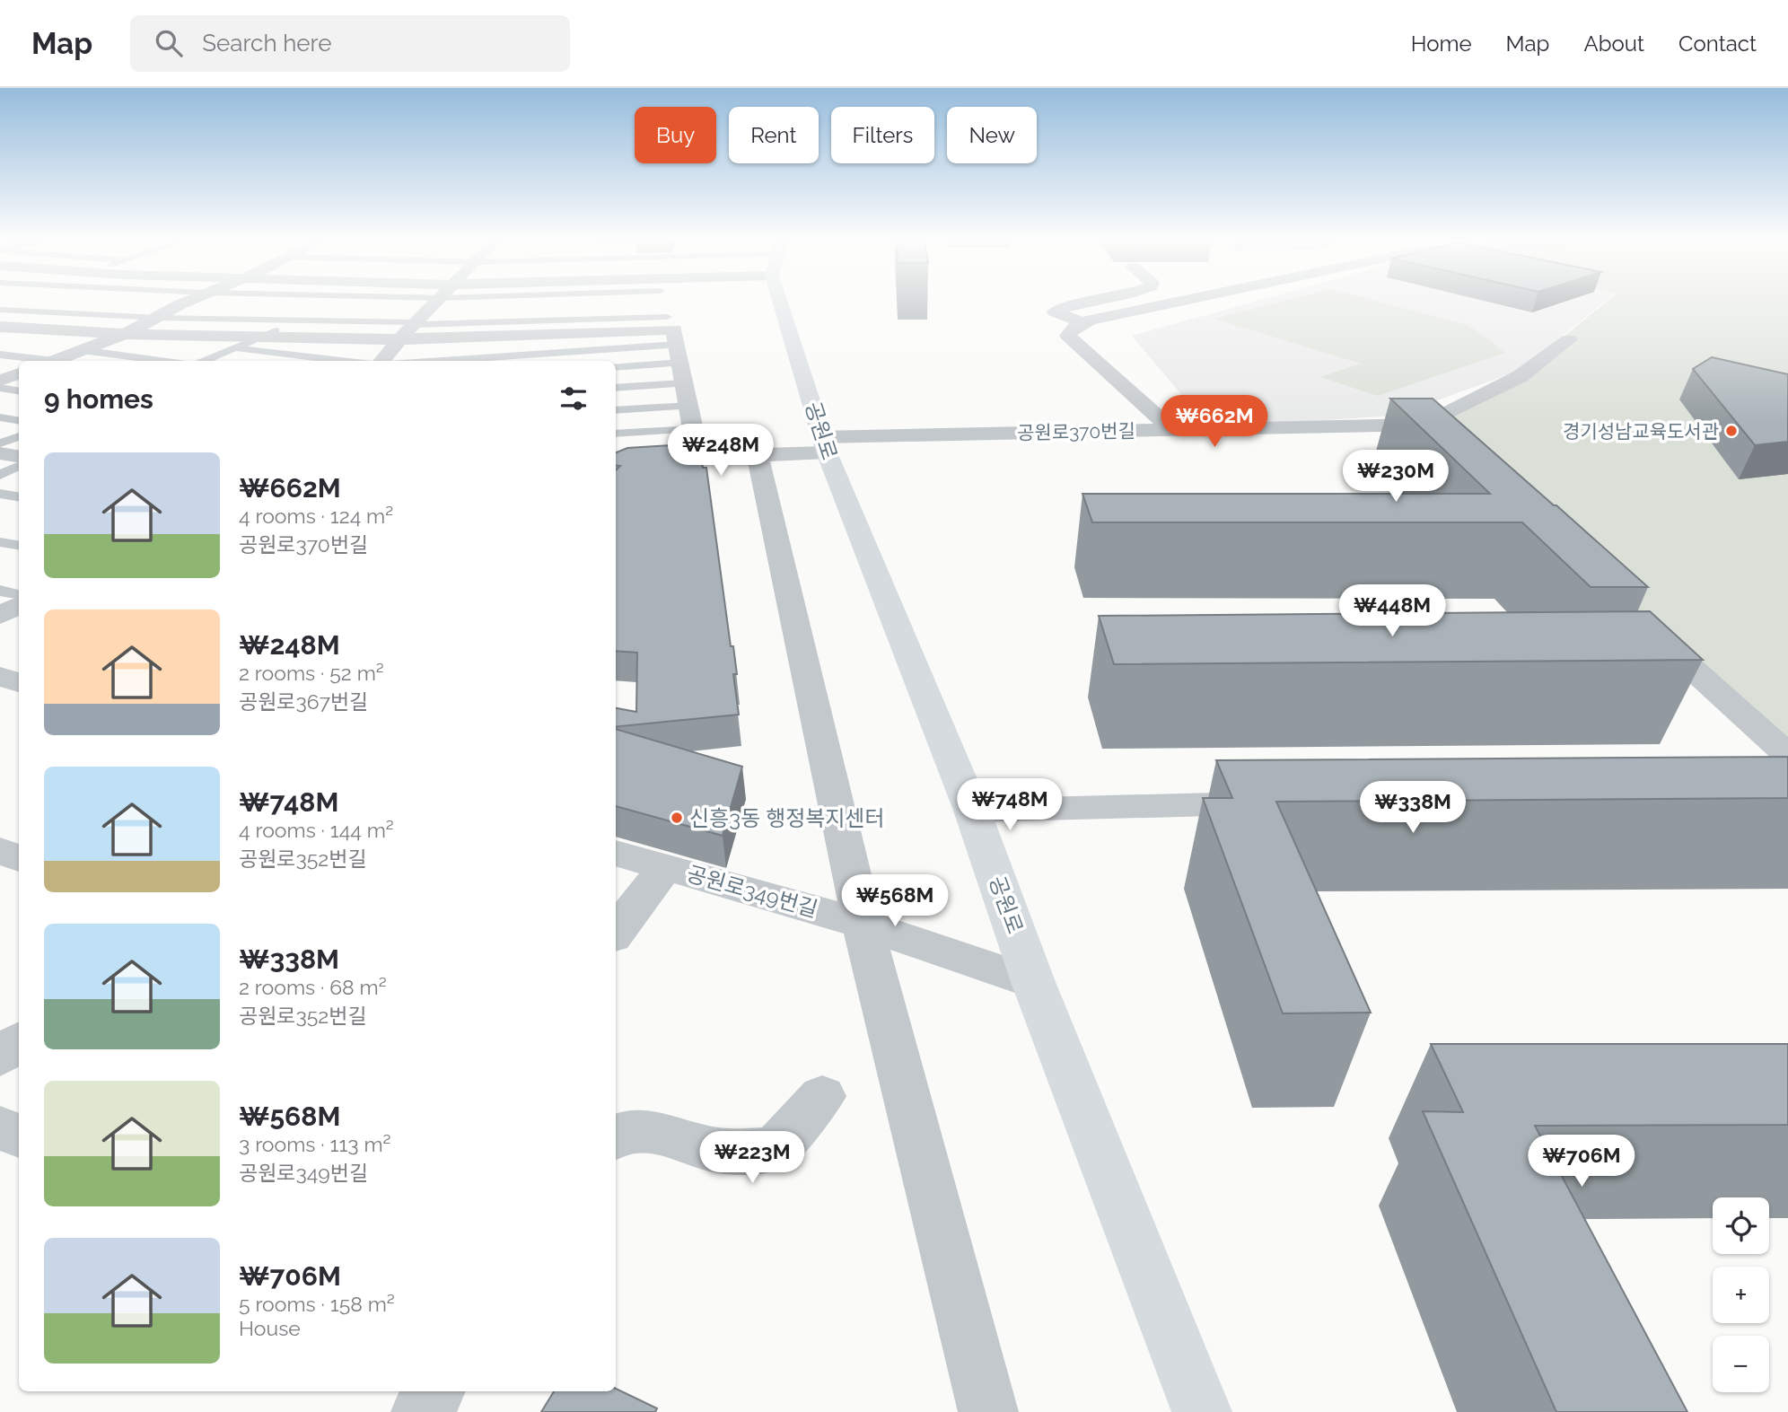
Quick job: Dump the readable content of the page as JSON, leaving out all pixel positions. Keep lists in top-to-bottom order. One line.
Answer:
{"streets":{"main road":["공원로"],"street":["공원로370번길","공원로349번길"]},"crossings":[["공원로","공원로370번길"],["공원로","공원로349번길"]],"places":["경기성남교육도서관","신흥3동 행정복지센터"],"page":{"header":"Map","search":"Search here","nav":["Home","Map","About","Contact"],"chip":["Buy","Rent","Filters","New"],"heading":"9 homes","price":["₩662M","₩248M","₩230M","₩448M","₩748M","₩338M","₩568M","₩223M","₩706M"],"list":[{"name":"₩662M","note":"4 rooms · 124 m² · 공원로370번길"},{"name":"₩248M","note":"2 rooms · 52 m² · 공원로367번길"},{"name":"₩748M","note":"4 rooms · 144 m² · 공원로352번길"},{"name":"₩338M","note":"2 rooms · 68 m² · 공원로352번길"},{"name":"₩568M","note":"3 rooms · 113 m² · 공원로349번길"},{"name":"₩706M","note":"5 rooms · 158 m² · House"}],"map_buttons":["+","−"]}}
